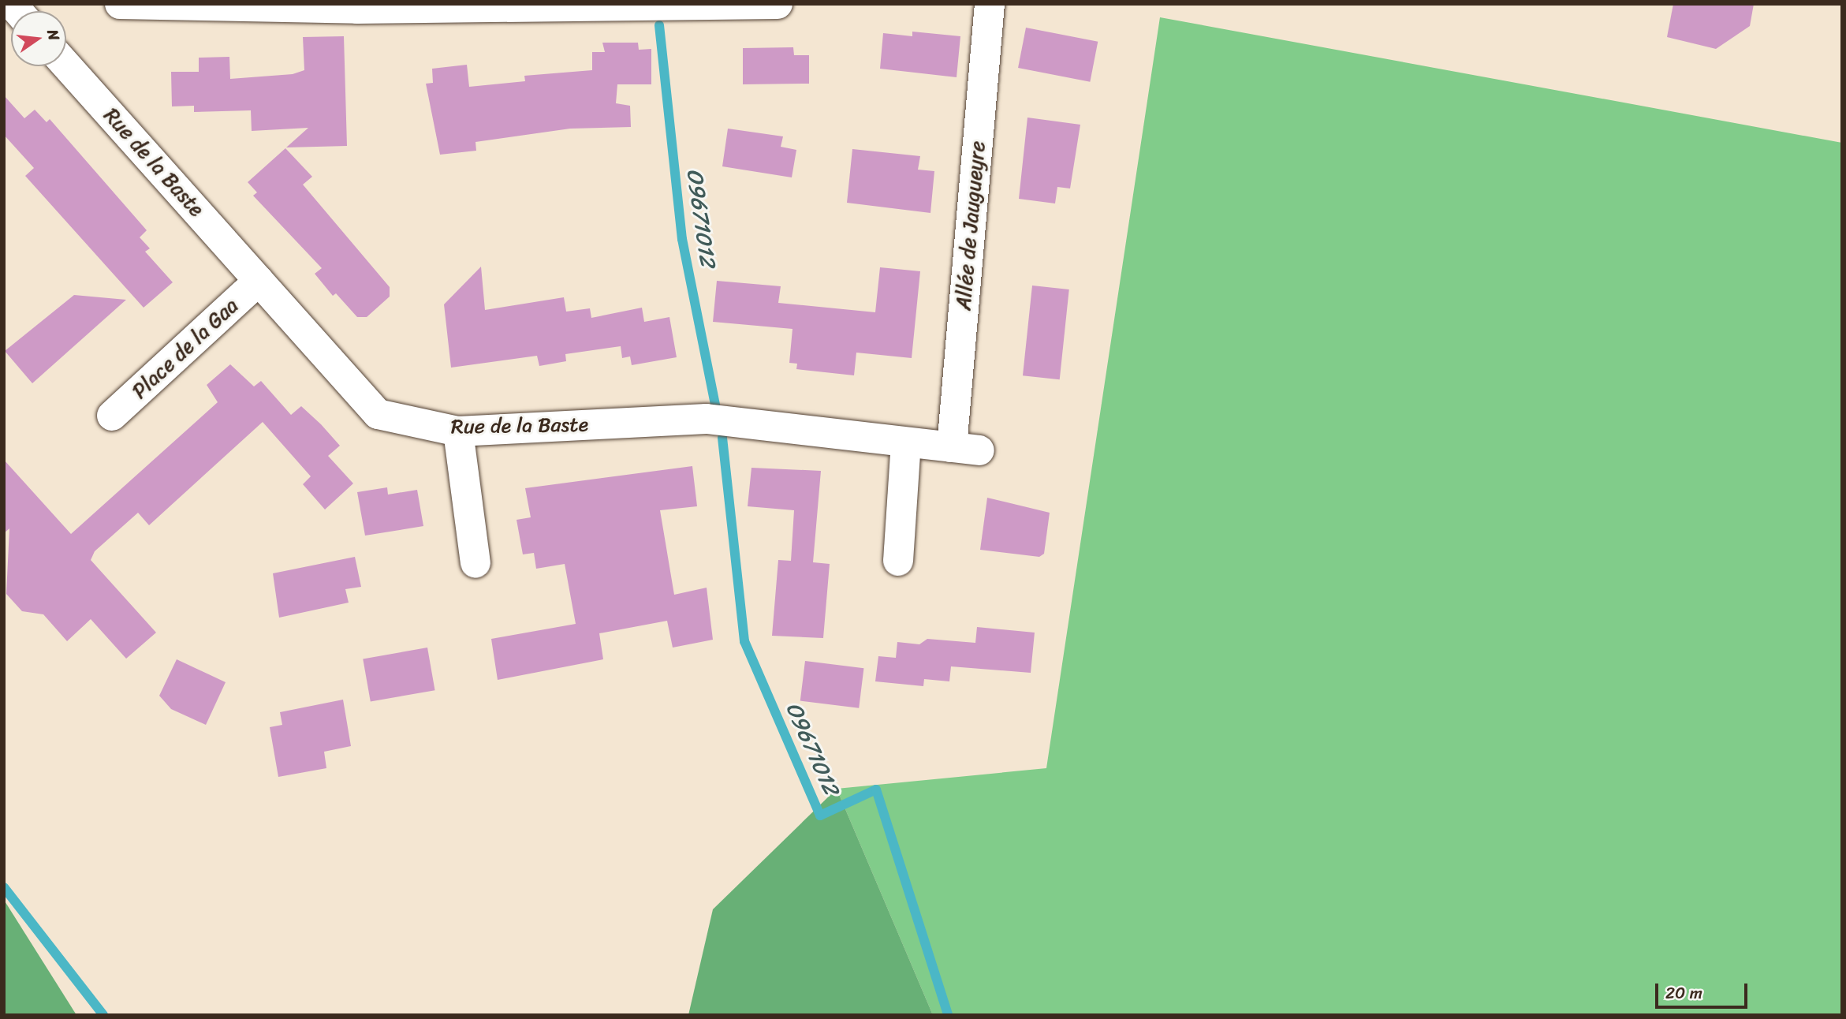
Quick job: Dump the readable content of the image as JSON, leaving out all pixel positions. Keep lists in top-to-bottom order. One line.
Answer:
{"streets":{"street":["Rue de la Baste","Allée de Jaugueyre","Place de la Gaa"]},"crossings":[["Rue de la Baste","Allée de Jaugueyre"],["Rue de la Baste","Place de la Gaa"]],"water":["O9671012"],"scale_bar":"20 m","north":"right"}
